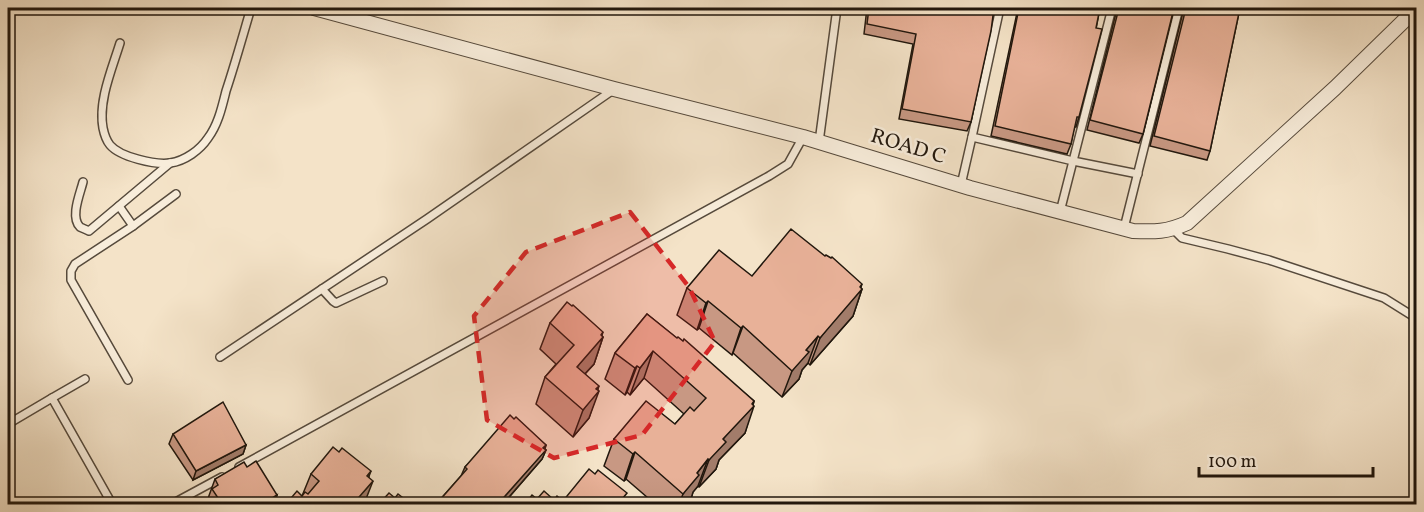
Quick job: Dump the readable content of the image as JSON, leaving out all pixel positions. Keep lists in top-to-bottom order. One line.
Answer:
{"streets":{"street":["ROAD C"]},"scale_bar":"100 m"}
